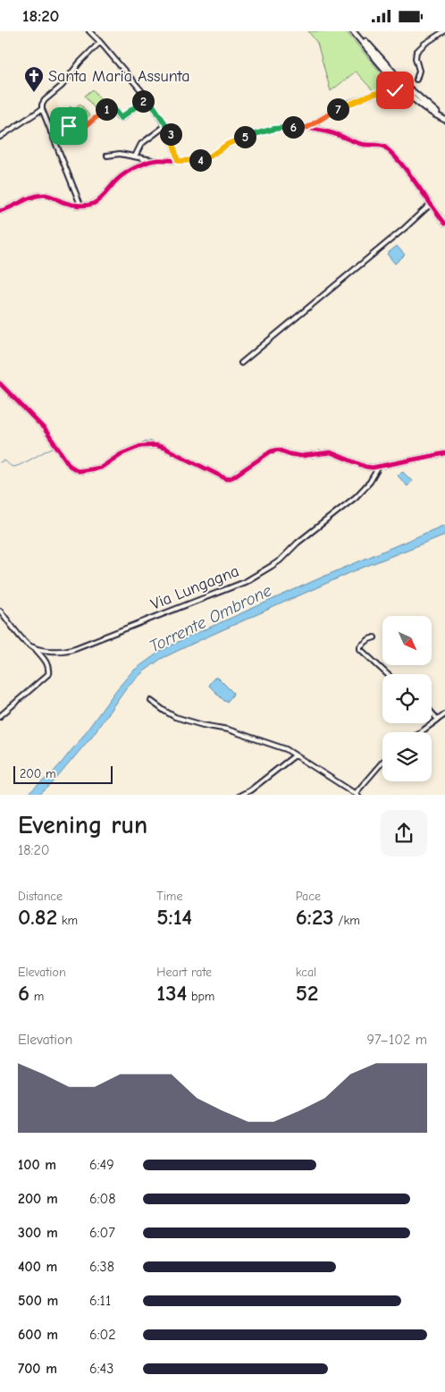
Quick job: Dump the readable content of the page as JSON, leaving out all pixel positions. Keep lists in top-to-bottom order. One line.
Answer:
{"streets":{"street":["Via Lungagna"]},"water":["Torrente Ombrone"],"places":{"church":["Santa Maria Assunta"]},"scale_bar":"200 m","north":"bottom right","page":{"status":"18:20","pins":["2","1","7","6","3","5","4"],"scale":"200 m","heading":["Evening run","18:20"],"stats":[["Distance","0.82 km"],["Time","5:14"],["Pace","6:23 /km"],["Elevation","6 m"],["Heart rate","134 bpm"],["kcal","52"]],"chart":["Elevation","97–102 m"],"list":[{"name":"100 m","note":"6:49"},{"name":"200 m","note":"6:08"},{"name":"300 m","note":"6:07"},{"name":"400 m","note":"6:38"},{"name":"500 m","note":"6:11"},{"name":"600 m","note":"6:02"},{"name":"700 m","note":"6:43"}]}}
